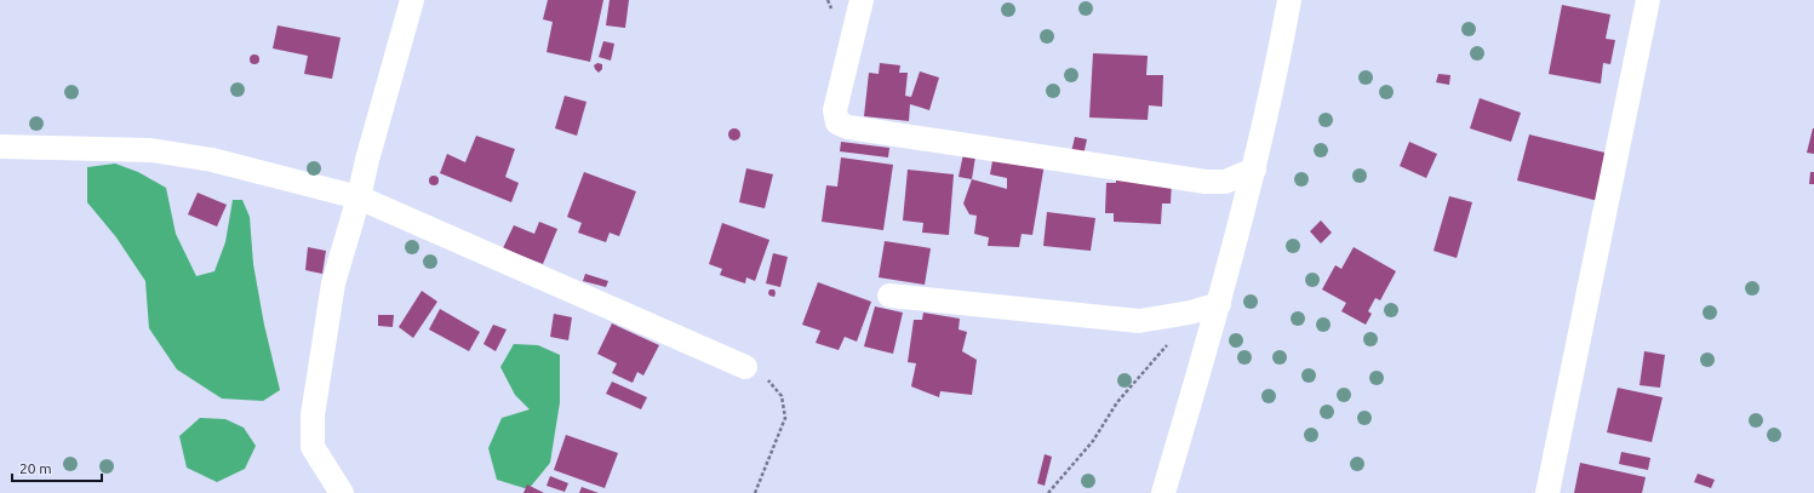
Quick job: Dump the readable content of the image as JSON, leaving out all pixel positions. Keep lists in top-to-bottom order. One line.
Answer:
{"scale_bar":"20 m"}
